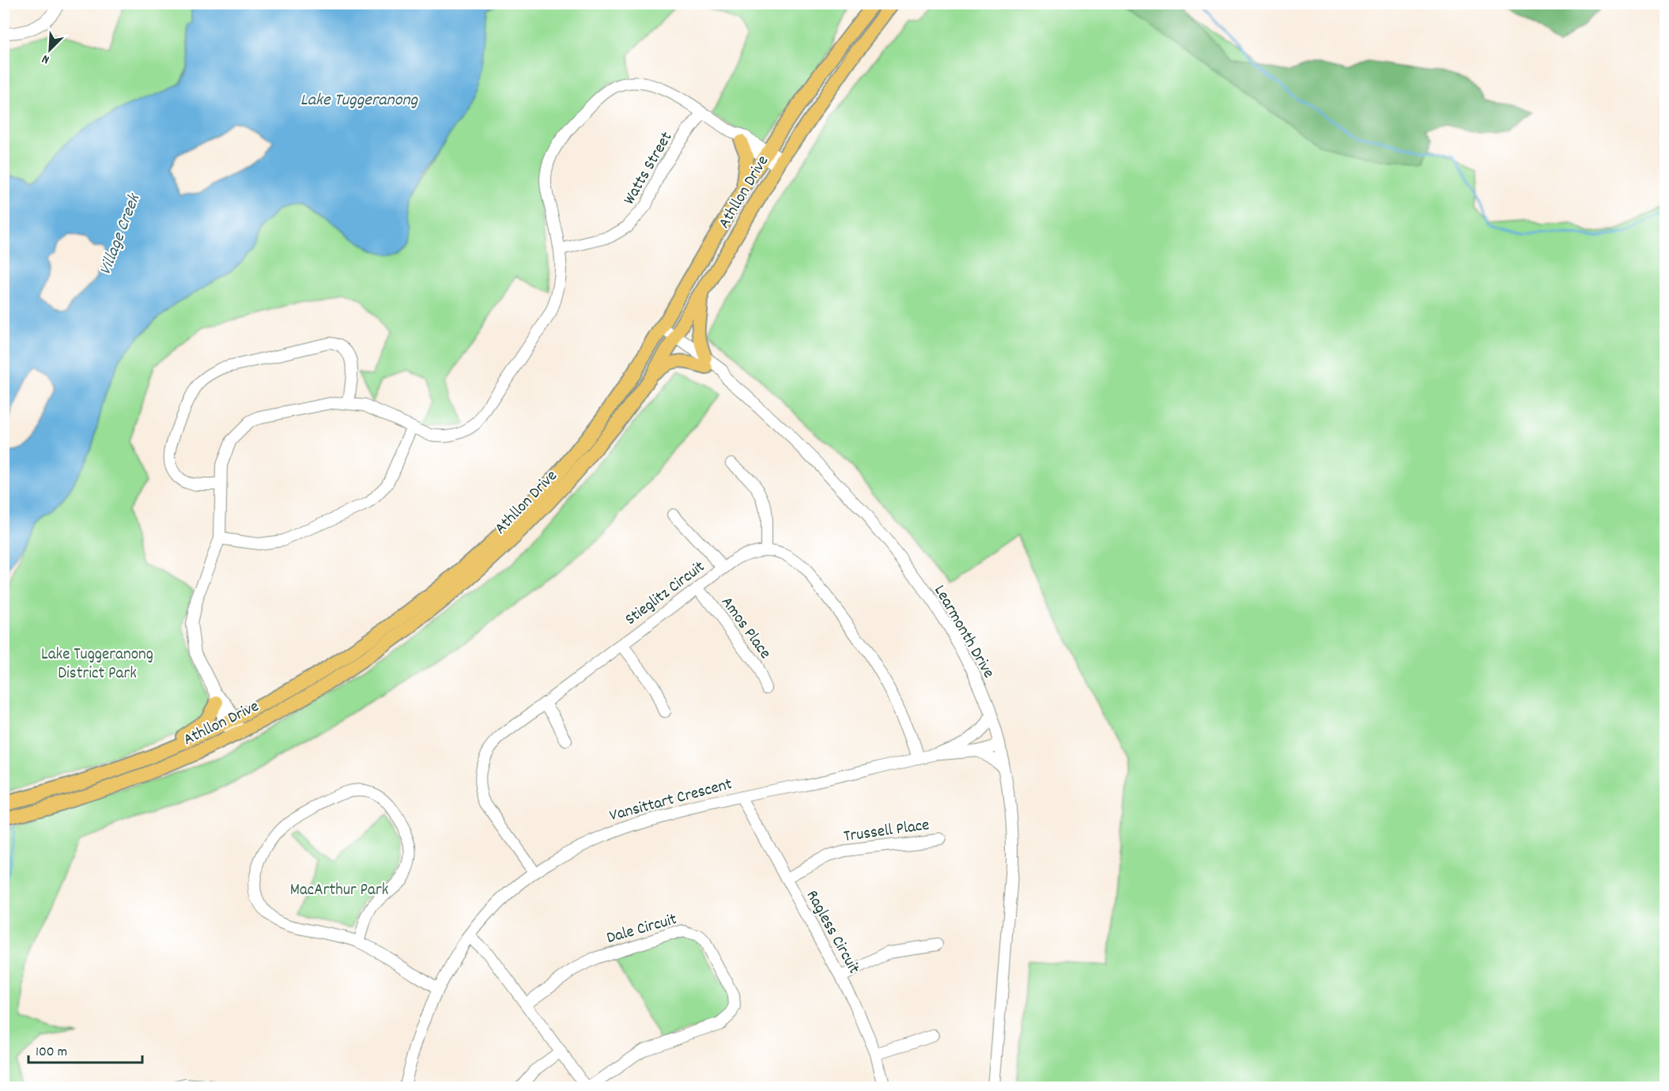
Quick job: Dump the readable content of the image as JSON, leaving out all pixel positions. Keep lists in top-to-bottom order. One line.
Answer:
{"streets":{"main road":["Athllon Drive"],"street":["Watts Street","Stieglitz Circuit","Amos Place","Learmonth Drive","Vansittart Crescent","Trussell Place","Dale Circuit","Ragless Circuit"]},"crossings":[["Athllon Drive","Learmonth Drive"],["Stieglitz Circuit","Amos Place"],["Stieglitz Circuit","Vansittart Crescent"],["Learmonth Drive","Vansittart Crescent"],["Vansittart Crescent","Ragless Circuit"],["Trussell Place","Ragless Circuit"]],"water":["Lake Tuggeranong","Village Creek"],"parks":["Lake Tuggeranong District Park","MacArthur Park"],"scale_bar":"100 m","north":"bottom left"}
